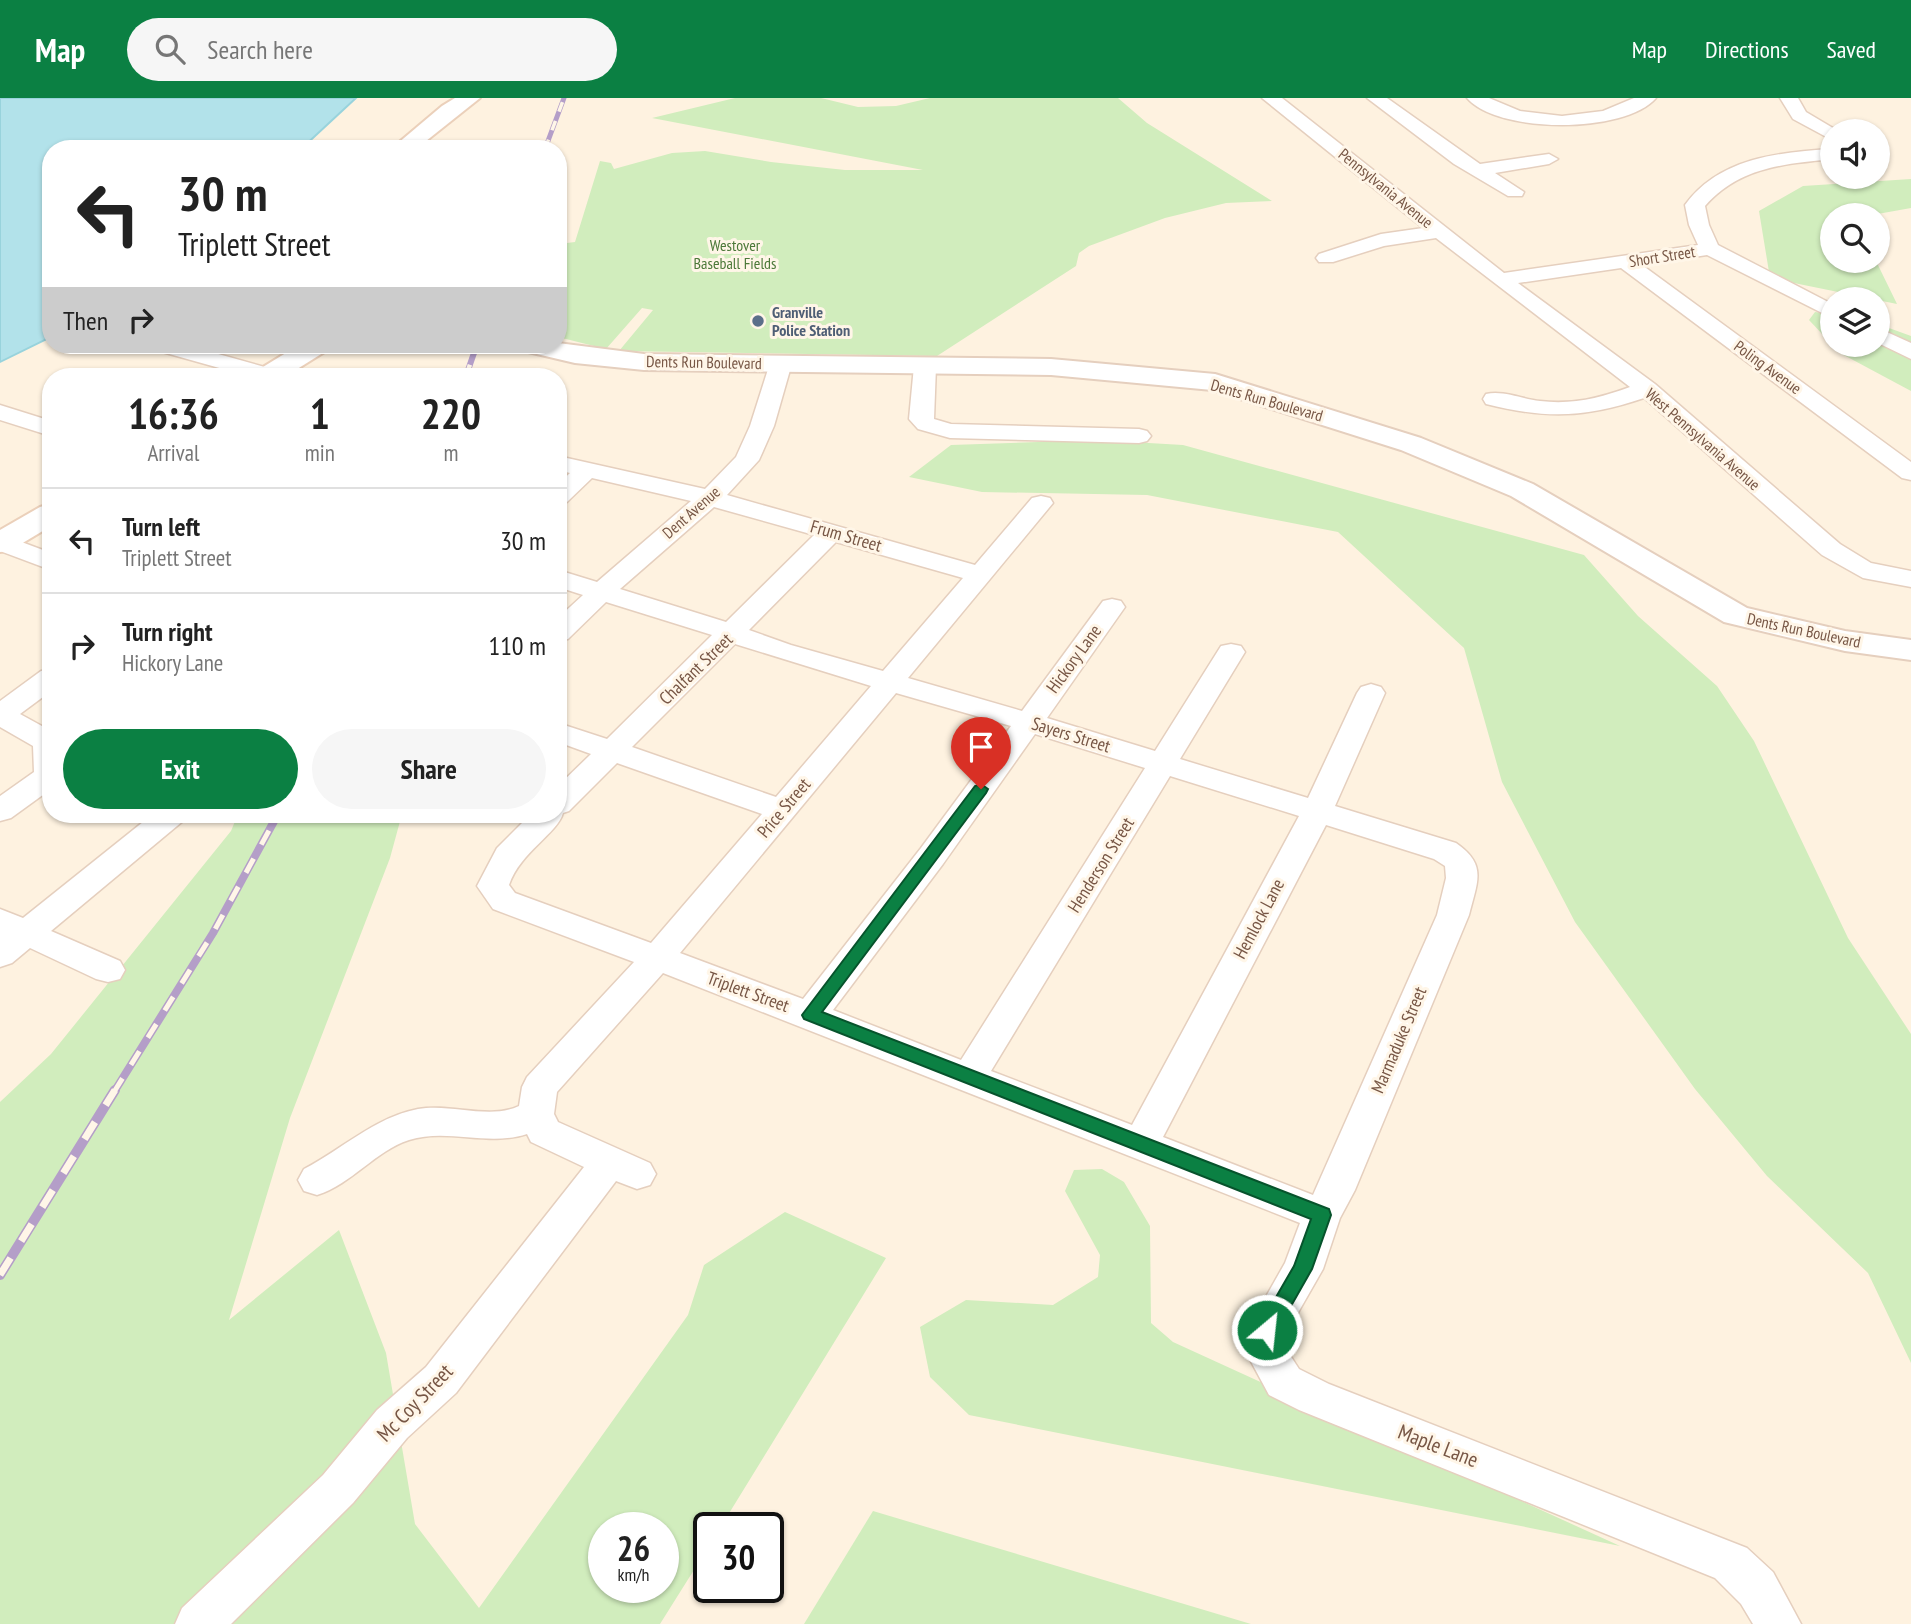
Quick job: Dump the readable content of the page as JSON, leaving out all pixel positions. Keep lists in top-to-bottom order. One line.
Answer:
{"streets":{"street":["Pennsylvania Avenue","Short Street","Dents Run Boulevard","Poling Avenue","West Pennsylvania Avenue","Dent Avenue","Frum Street","Hickory Lane","Chalfant Street","Sayers Street","Price Street","Henderson Street","Hemlock Lane","Triplett Street","Marmaduke Street","Mc Coy Street","Maple Lane"]},"crossings":[["Pennsylvania Avenue","Short Street"],["Pennsylvania Avenue","West Pennsylvania Avenue"],["Short Street","Poling Avenue"],["Short Street","West Pennsylvania Avenue"],["Dents Run Boulevard","Dent Avenue"],["Dent Avenue","Frum Street"],["Dent Avenue","Sayers Street"],["Frum Street","Chalfant Street"],["Frum Street","Price Street"],["Hickory Lane","Sayers Street"],["Hickory Lane","Triplett Street"],["Chalfant Street","Sayers Street"],["Sayers Street","Price Street"],["Sayers Street","Henderson Street"],["Sayers Street","Hemlock Lane"],["Sayers Street","Marmaduke Street"],["Price Street","Triplett Street"],["Price Street","Mc Coy Street"],["Henderson Street","Triplett Street"],["Hemlock Lane","Triplett Street"],["Triplett Street","Marmaduke Street"],["Triplett Street","Maple Lane"],["Marmaduke Street","Maple Lane"]],"parks":["Westover Baseball Fields"],"places":["Granville Police Station"],"page":{"header":"Map","search":"Search here","nav":["Map","Directions","Saved"],"turn":["30 m","Triplett Street"],"then":"Then","eta":["16:36","Arrival","1","min","220","m"],"list":[{"name":"Turn left","note":"Triplett Street","value":"30 m"},{"name":"Turn right","note":"Hickory Lane","value":"110 m"}],"buttons":["Exit","Share"],"speed":"26 km/h","limit":"30"}}
